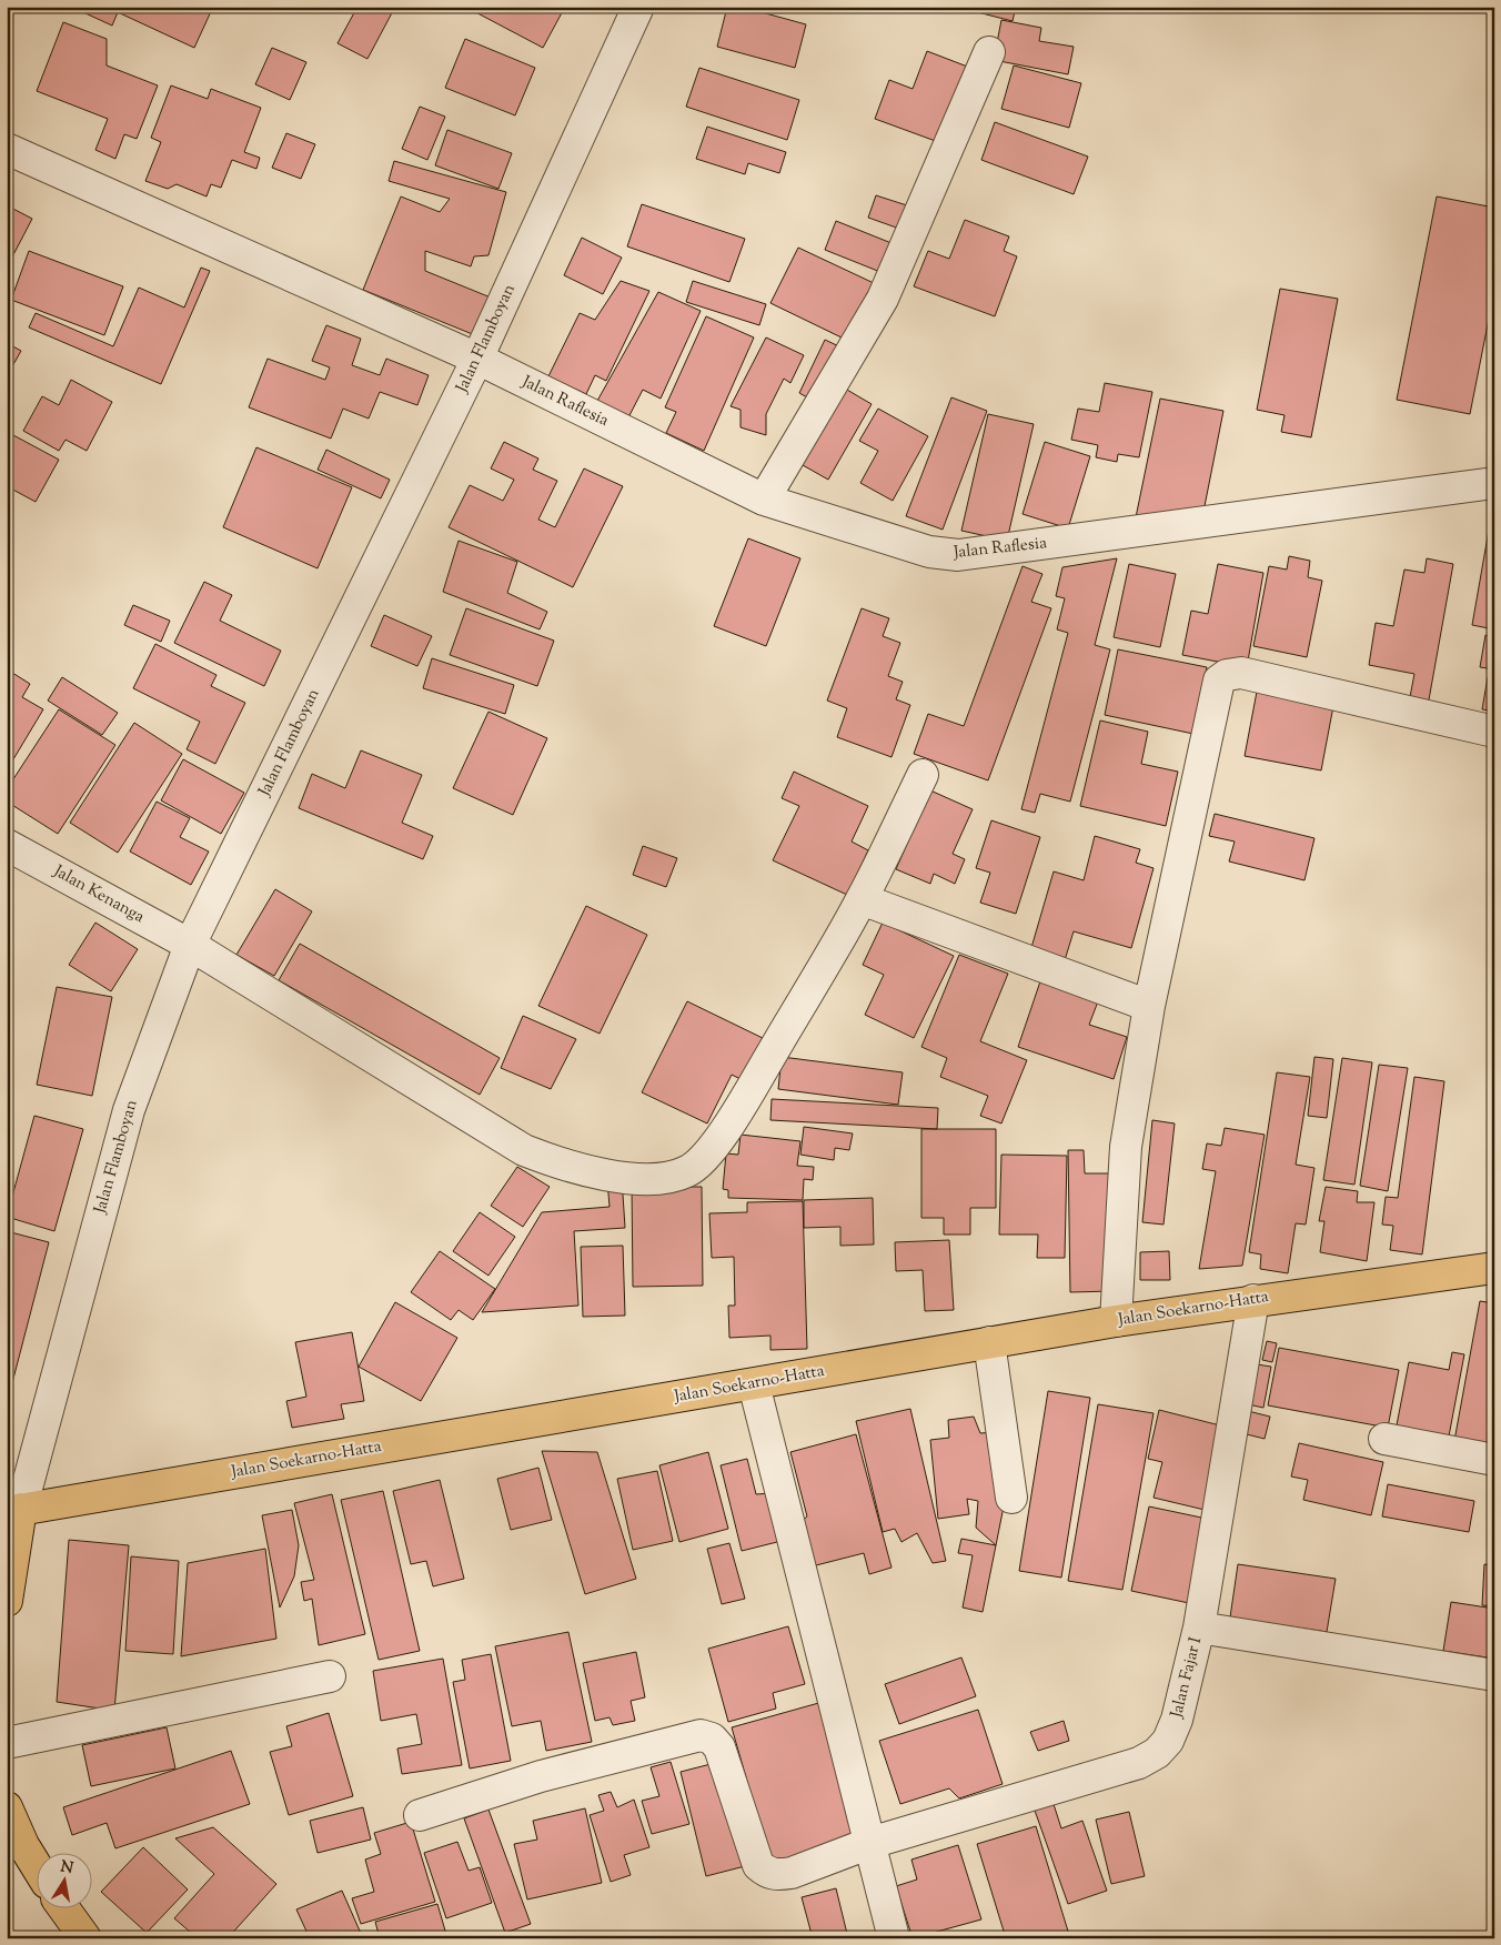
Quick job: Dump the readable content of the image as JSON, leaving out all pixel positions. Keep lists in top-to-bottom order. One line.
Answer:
{"streets":{"main road":["Jalan Soekarno-Hatta"],"street":["Jalan Flamboyan","Jalan Raflesia","Jalan Kenanga","Jalan Fajar I"]},"crossings":[["Jalan Flamboyan","Jalan Raflesia"],["Jalan Flamboyan","Jalan Kenanga"],["Jalan Flamboyan","Jalan Soekarno-Hatta"],["Jalan Soekarno-Hatta","Jalan Fajar I"]],"north":"top"}
